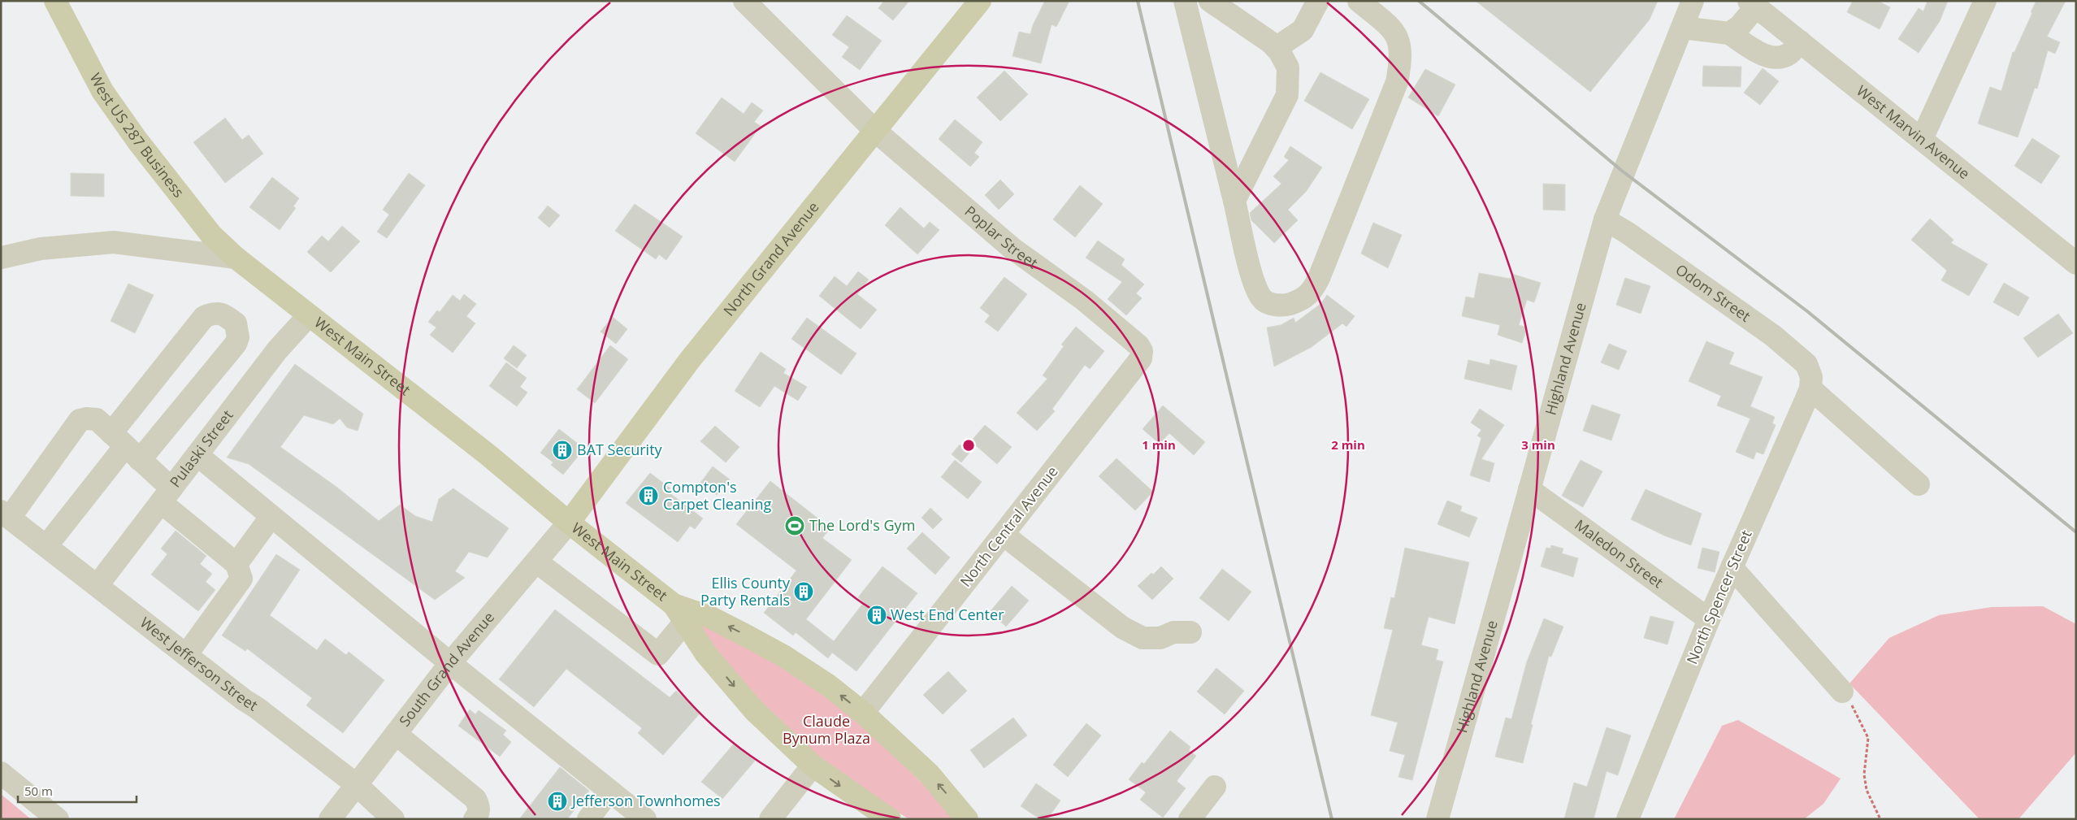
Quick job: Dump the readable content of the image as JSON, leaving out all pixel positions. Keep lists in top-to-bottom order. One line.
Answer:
{"streets":{"main road":["West US 287 Business","North Grand Avenue","West Main Street"],"street":["West Marvin Avenue","Poplar Street","Odom Street","Highland Avenue","Pulaski Street","North Central Avenue","Maledon Street","North Spencer Street","West Jefferson Street","South Grand Avenue"]},"crossings":[["West US 287 Business","West Main Street"],["Poplar Street","North Grand Avenue"],["Poplar Street","North Central Avenue"],["North Grand Avenue","West Main Street"],["North Grand Avenue","South Grand Avenue"],["Odom Street","Highland Avenue"],["Odom Street","North Spencer Street"],["West Main Street","Pulaski Street"],["West Main Street","North Central Avenue"],["West Main Street","South Grand Avenue"],["Highland Avenue","Maledon Street"],["Pulaski Street","West Jefferson Street"],["Maledon Street","North Spencer Street"],["West Jefferson Street","South Grand Avenue"]],"parks":["Claude Bynum Plaza"],"places":{"building":["BAT Security","Compton's Carpet Cleaning","Ellis County Party Rentals","West End Center","Jefferson Townhomes"],"sports":["The Lord's Gym"]},"scale_bar":"50 m","rings":["1 min","2 min","3 min"]}
